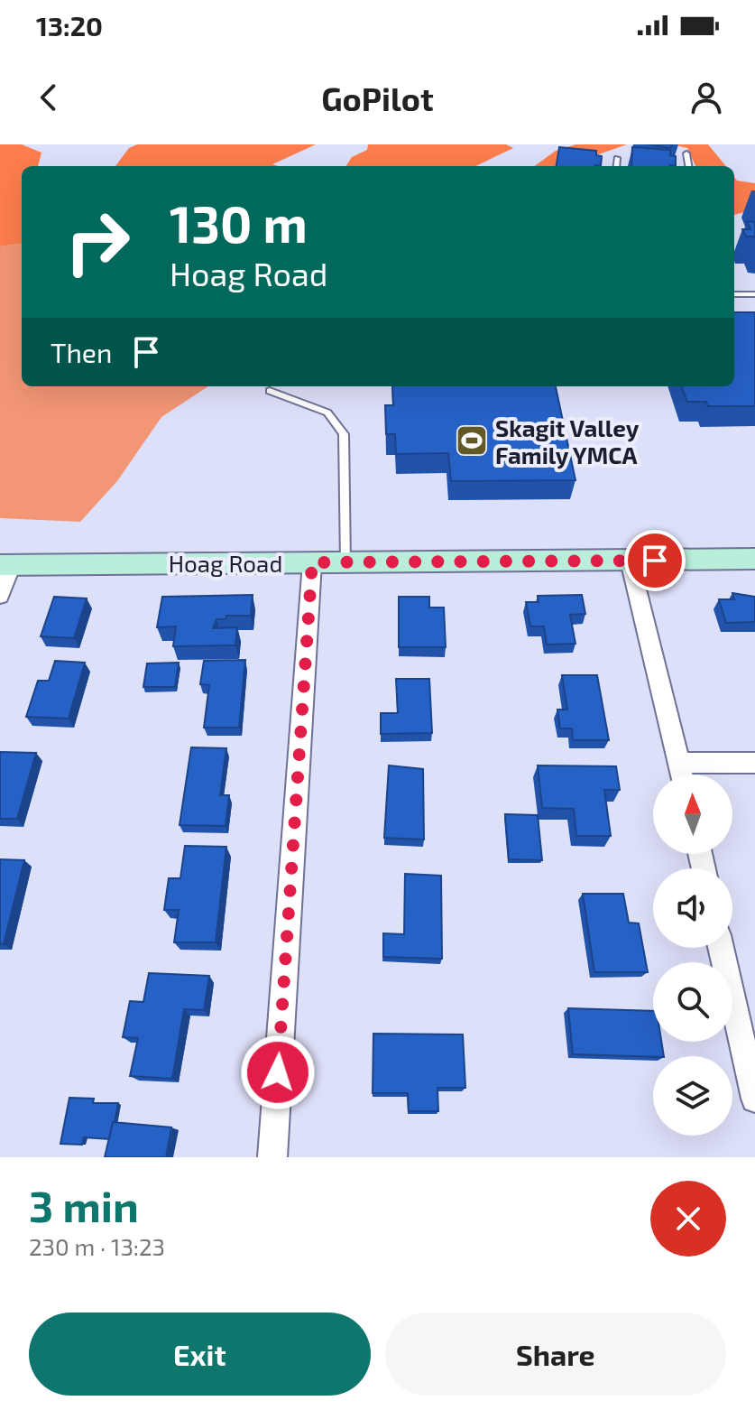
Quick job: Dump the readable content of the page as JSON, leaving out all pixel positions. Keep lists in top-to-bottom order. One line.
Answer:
{"streets":{"street":["Hoag Road"]},"places":{"sports":["Skagit Valley Family YMCA"]},"north":"top","page":{"status":"13:20","header":"GoPilot","turn":["130 m","Hoag Road"],"then":"Then","heading":["3 min","230 m · 13:23"],"buttons":["Exit","Share"]}}
